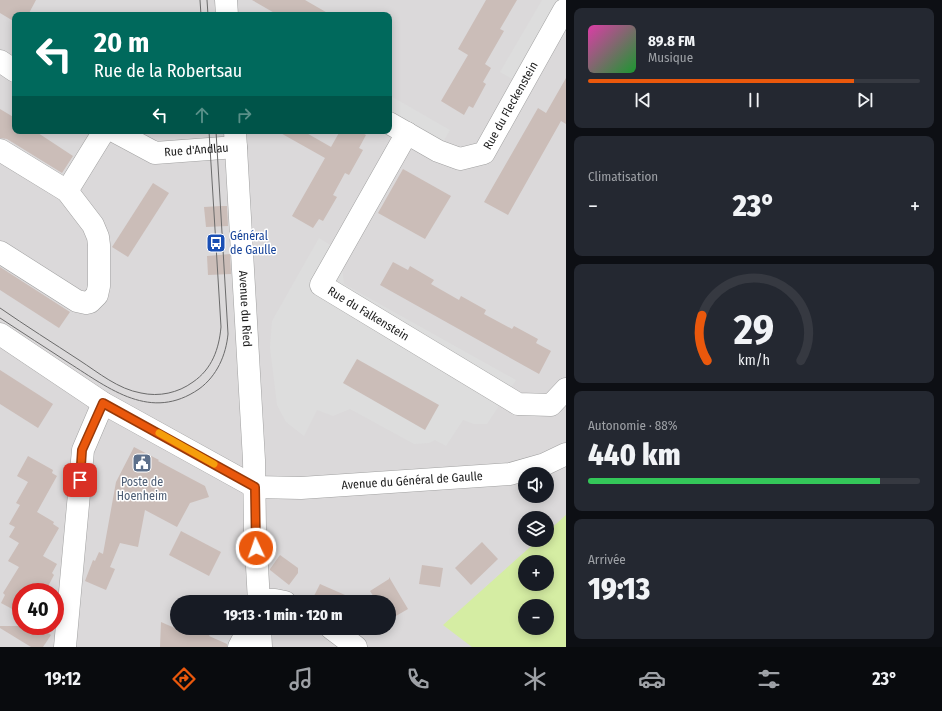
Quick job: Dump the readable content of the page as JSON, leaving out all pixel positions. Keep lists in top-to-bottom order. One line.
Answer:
{"streets":{"street":["Rue du Fleckenstein","Rue d'Andlau","Avenue du Ried","Rue du Falkenstein","Avenue du Général de Gaulle"]},"crossings":[["Rue du Fleckenstein","Rue du Falkenstein"],["Rue d'Andlau","Avenue du Ried"],["Avenue du Ried","Avenue du Général de Gaulle"]],"places":{"bus stop":["Général de Gaulle"],"public building":["Poste de Hoenheim"]},"page":{"turn":["20 m","Rue de la Robertsau"],"song":["89.8 FM","Musique"],"tile":["Climatisation",["Autonomie · 88%","440 km"],["Arrivée","19:13"]],"heat":["−","23°","+"],"map_buttons":["+","−"],"limit":"40","trip":"19:13 · 1 min · 120 m","tabs":["19:12","23°"],"gauge":["29","km/h"]}}
